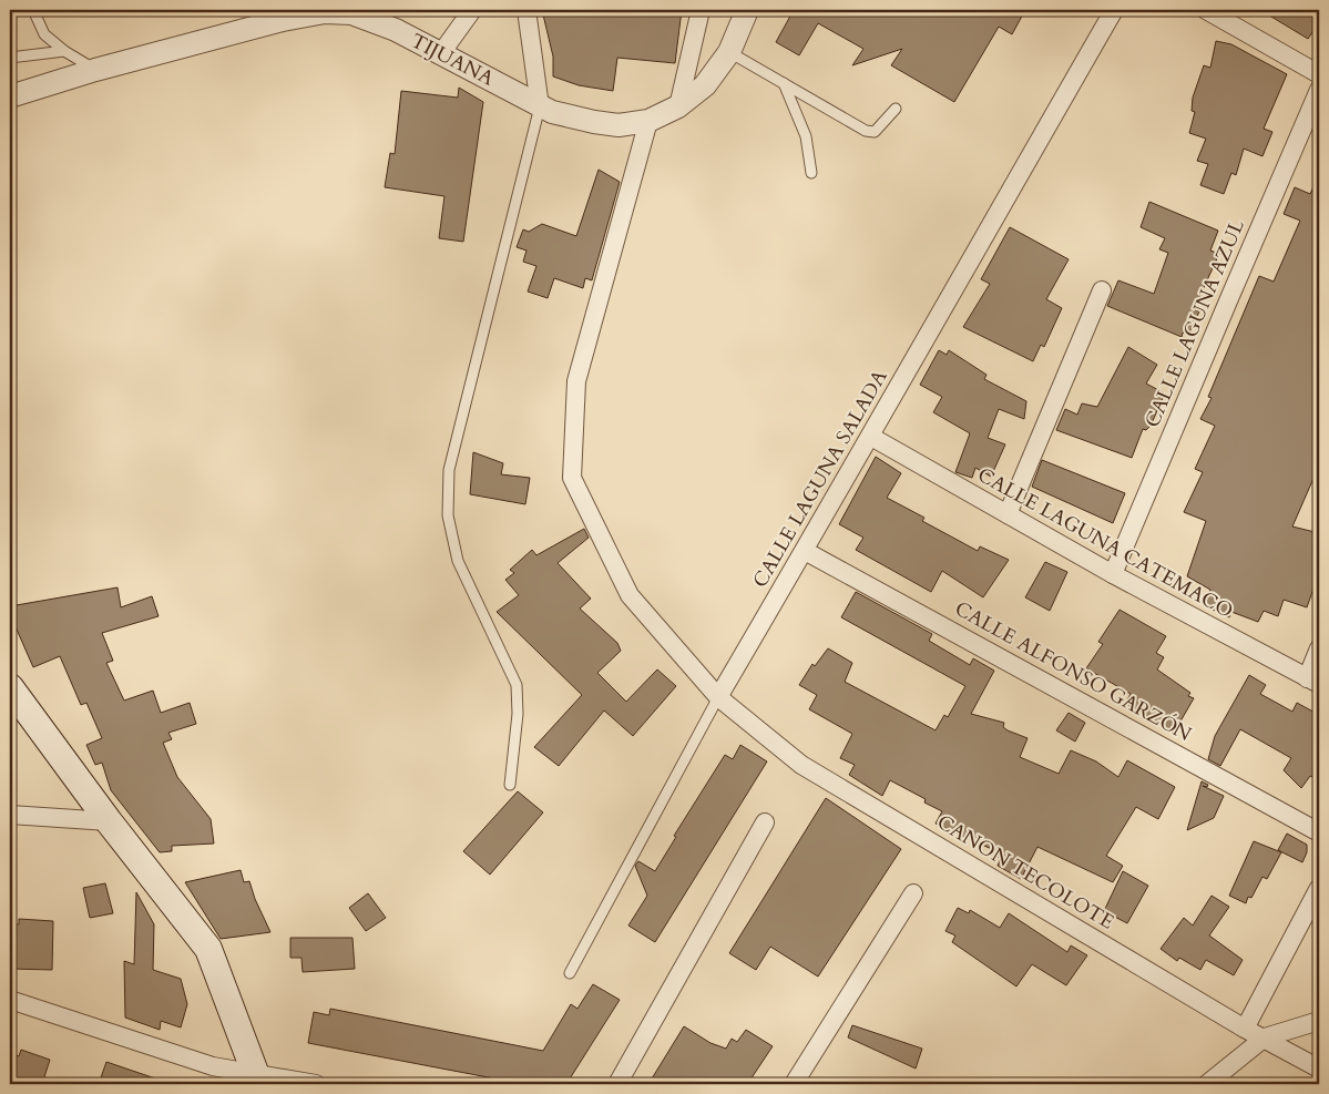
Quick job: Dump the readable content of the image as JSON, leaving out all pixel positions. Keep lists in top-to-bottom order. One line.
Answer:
{"streets":{"street":["TIJUANA","CALLE LAGUNA AZUL","CALLE LAGUNA SALADA","CALLE LAGUNA CATEMACO","CALLE ALFONSO GARZÓN","CANON TECOLOTE"]},"crossings":[["TIJUANA","CANON TECOLOTE"],["CALLE LAGUNA AZUL","CALLE LAGUNA CATEMACO"],["CALLE LAGUNA SALADA","CALLE LAGUNA CATEMACO"],["CALLE LAGUNA SALADA","CALLE ALFONSO GARZÓN"],["CALLE LAGUNA SALADA","CANON TECOLOTE"]]}
